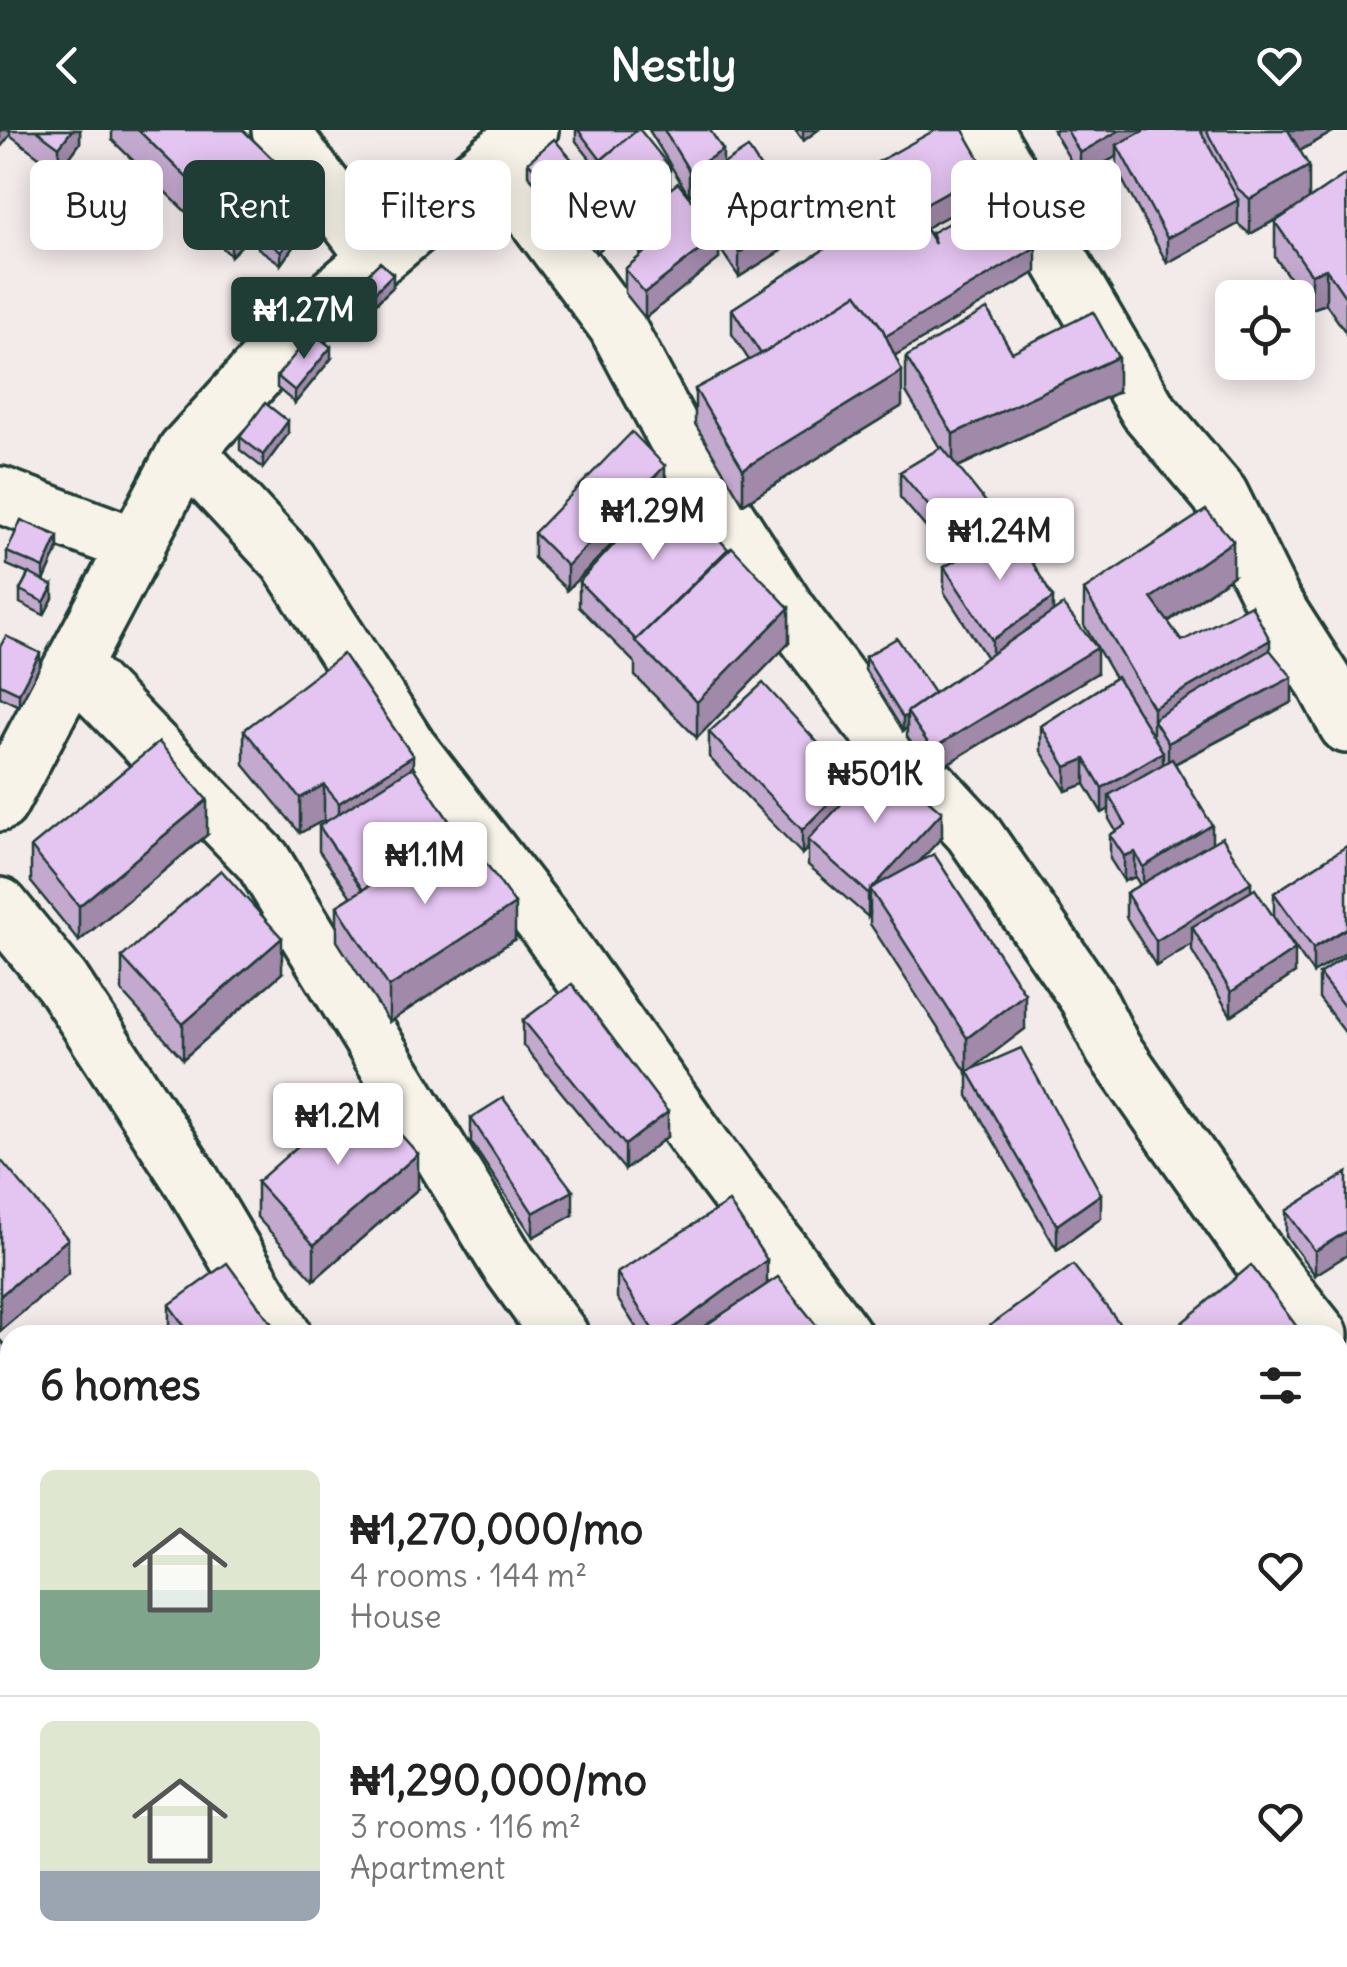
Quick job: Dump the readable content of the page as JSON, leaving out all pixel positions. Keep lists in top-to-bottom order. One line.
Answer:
{"page":{"header":"Nestly","chip":["Buy","Rent","Filters","New","Apartment","House"],"price":["₦1.27M","₦1.29M","₦1.24M","₦501K","₦1.1M","₦1.2M"],"heading":"6 homes","list":[{"name":"₦1,270,000/mo","note":"4 rooms · 144 m² · House"},{"name":"₦1,290,000/mo","note":"3 rooms · 116 m² · Apartment"}]}}
